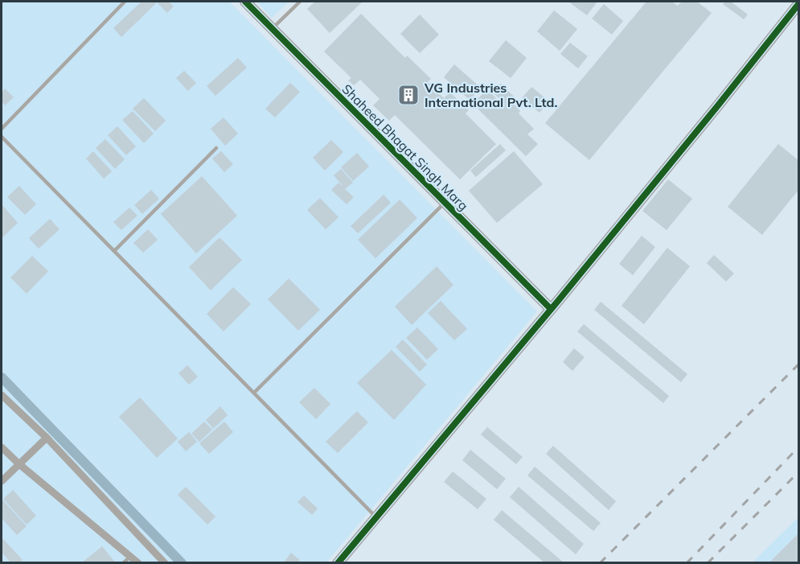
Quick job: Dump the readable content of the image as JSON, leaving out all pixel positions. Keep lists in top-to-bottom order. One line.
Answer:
{"streets":{"street":["Shaheed Bhagat Singh Marg"]},"places":{"building":["VG Industries International Pvt. Ltd."]}}
